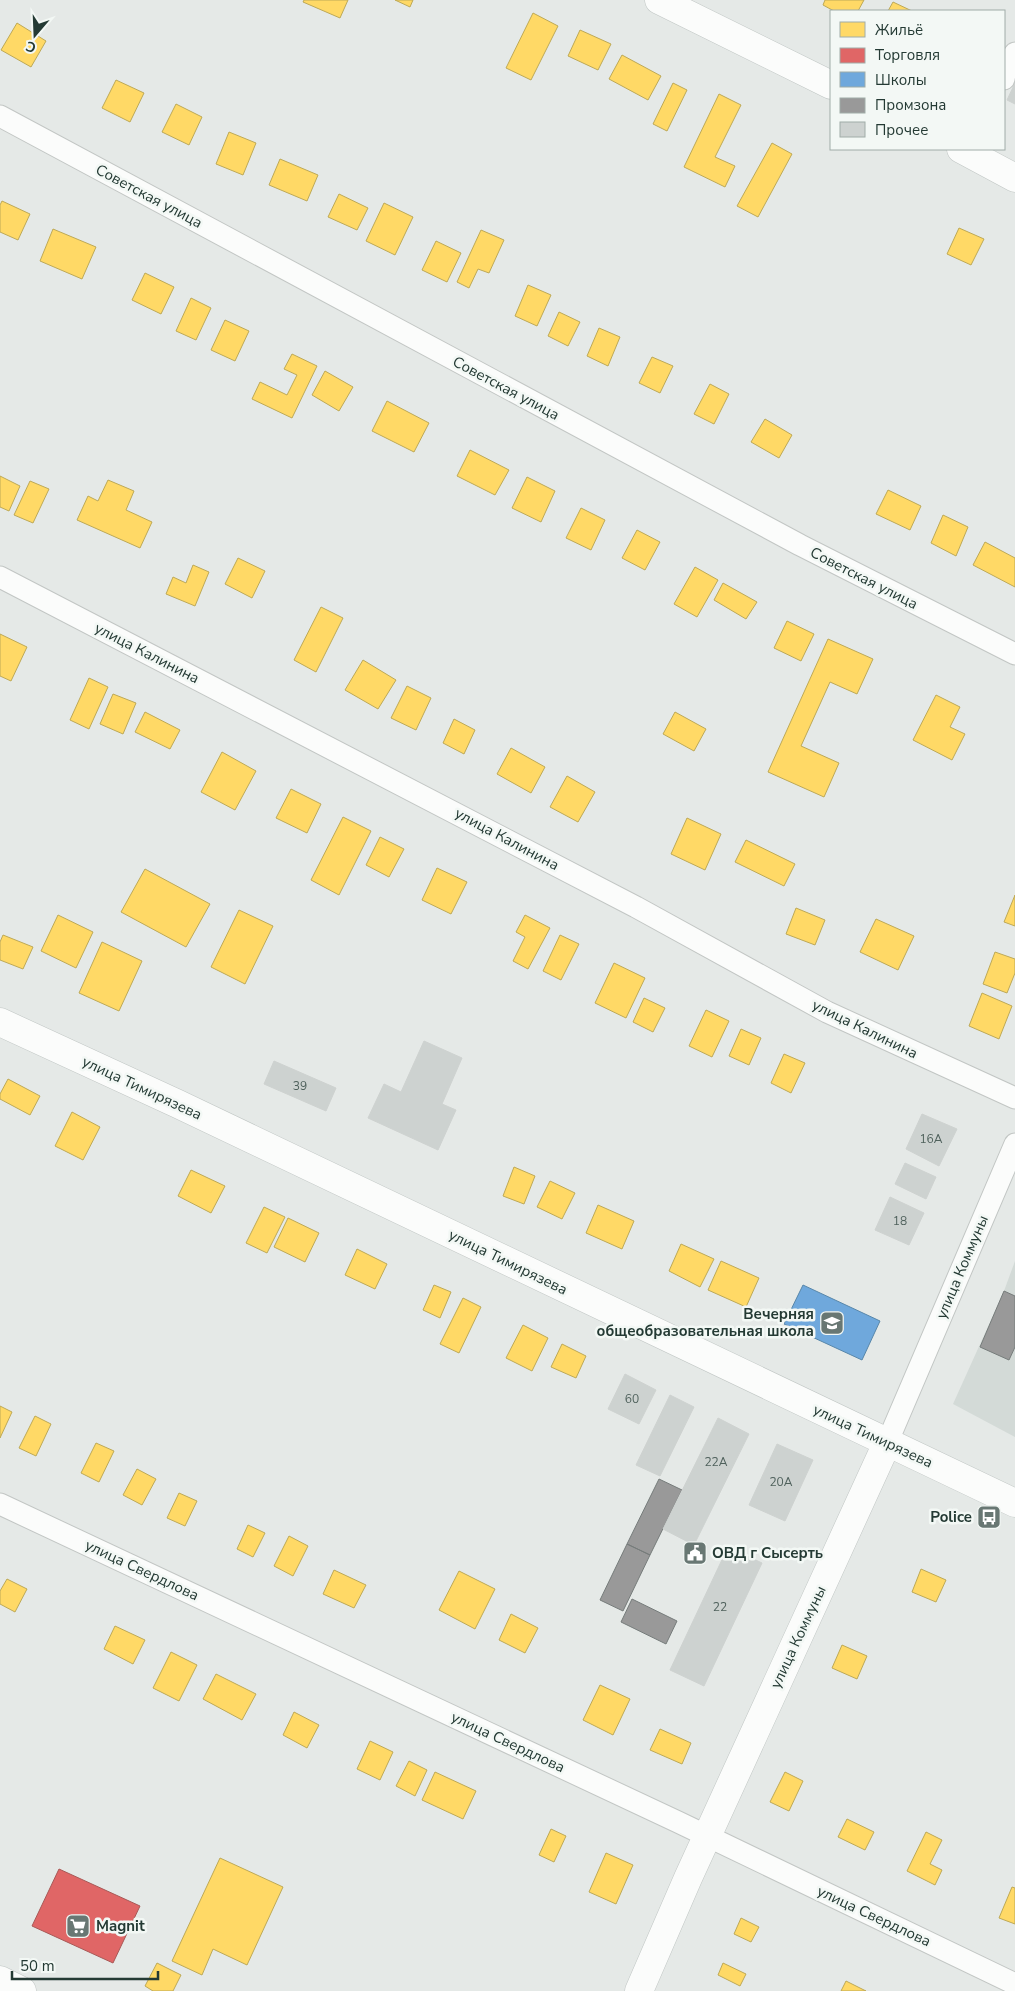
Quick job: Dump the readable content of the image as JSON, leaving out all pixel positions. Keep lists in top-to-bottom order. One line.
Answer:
{"streets":{"main road":["улица Тимирязева","улица Коммуны"],"street":["Советская улица","улица Калинина","улица Свердлова"]},"crossings":[["улица Тимирязева","улица Коммуны"],["улица Коммуны","улица Свердлова"]],"places":{"school or university":["Вечерняя общеобразовательная школа"],"bus stop":["Police"],"public building":["ОВД г Сысерть"],"supermarket":["Magnit"]},"house_numbers":["39","16А","18","60","22А","20А","22"],"legend":["Жильё","Торговля","Школы","Промзона","Прочее"],"scale_bar":"50 m","north":"bottom"}
